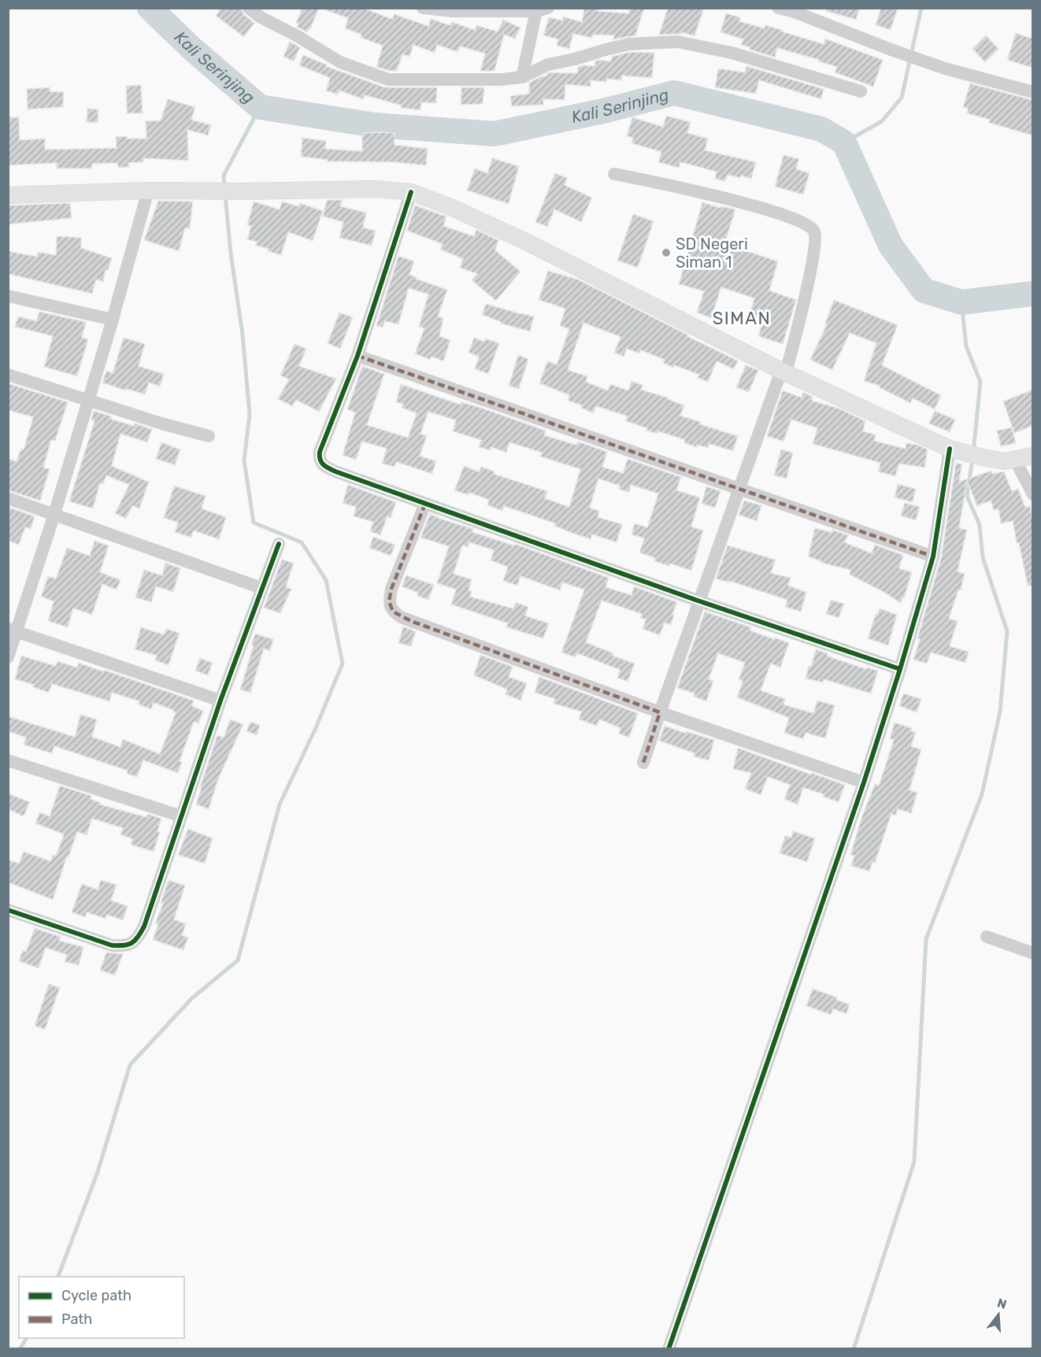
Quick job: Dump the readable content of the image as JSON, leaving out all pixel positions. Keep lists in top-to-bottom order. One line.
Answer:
{"districts":["SIMAN"],"water":["Kali Serinjing"],"places":["SD Negeri Siman 1"],"legend":["Cycle path","Path"],"north":"top"}
